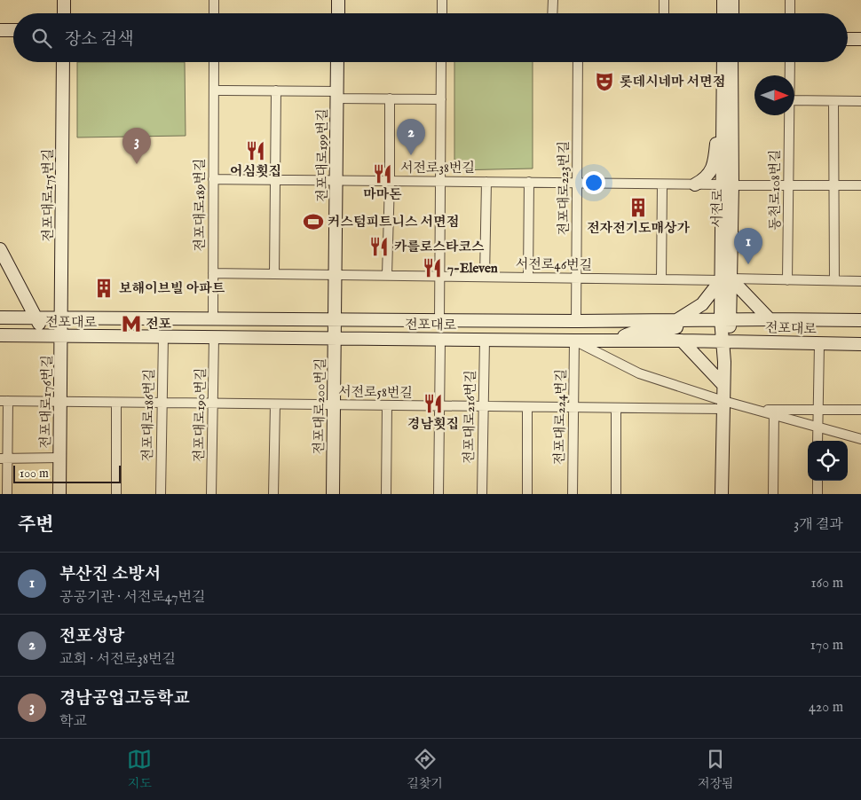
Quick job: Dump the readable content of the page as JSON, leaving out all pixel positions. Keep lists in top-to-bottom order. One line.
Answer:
{"streets":{"main road":["전포대로199번길","전포대로175번길","서전로","전포대로","전포대로176번길","전포대로200번길"],"street":["서전로38번길","전포대로223번길","동천로108번길","전포대로189번길","서전로46번길","서전로58번길","전포대로186번길","전포대로190번길","전포대로216번길","전포대로224번길"]},"crossings":[["전포대로199번길","서전로38번길"],["전포대로199번길","서전로46번길"],["전포대로199번길","전포대로"],["전포대로199번길","전포대로200번길"],["서전로38번길","전포대로223번길"],["서전로38번길","동천로108번길"],["서전로38번길","전포대로189번길"],["서전로38번길","서전로"],["서전로38번길","서전로46번길"],["전포대로223번길","서전로46번길"],["전포대로223번길","전포대로"],["동천로108번길","서전로46번길"],["전포대로175번길","전포대로"],["전포대로175번길","전포대로176번길"],["전포대로189번길","서전로46번길"],["전포대로189번길","전포대로"],["서전로","서전로46번길"],["서전로","전포대로"],["서전로","서전로58번길"],["전포대로","전포대로176번길"],["전포대로","전포대로200번길"],["전포대로","전포대로186번길"],["전포대로","전포대로190번길"],["전포대로","전포대로216번길"],["전포대로","전포대로224번길"],["서전로58번길","전포대로176번길"],["서전로58번길","전포대로200번길"],["서전로58번길","전포대로186번길"],["서전로58번길","전포대로190번길"],["서전로58번길","전포대로216번길"],["서전로58번길","전포대로224번길"]],"places":{"theatre":["롯데시네마 서면점"],"restaurant":["어심횟집","마마돈","카를로스타코스","7-Eleven","경남횟집"],"building":["전자전기도매상가","보해이브빌 아파트"],"sports":["커스텀피트니스 서면점"],"metro station":["전포"]},"scale_bar":"100 m","north":"right","page":{"search":"장소 검색","pins":["2","3","1"],"scale":"100 m","heading":["주변","3개 결과"],"list":[{"mark":"1","name":"부산진 소방서","note":"공공기관 · 서전로47번길","value":"160 m"},{"mark":"2","name":"전포성당","note":"교회 · 서전로38번길","value":"170 m"},{"mark":"3","name":"경남공업고등학교","note":"학교","value":"420 m"}],"nav":["지도","길찾기","저장됨"]}}
